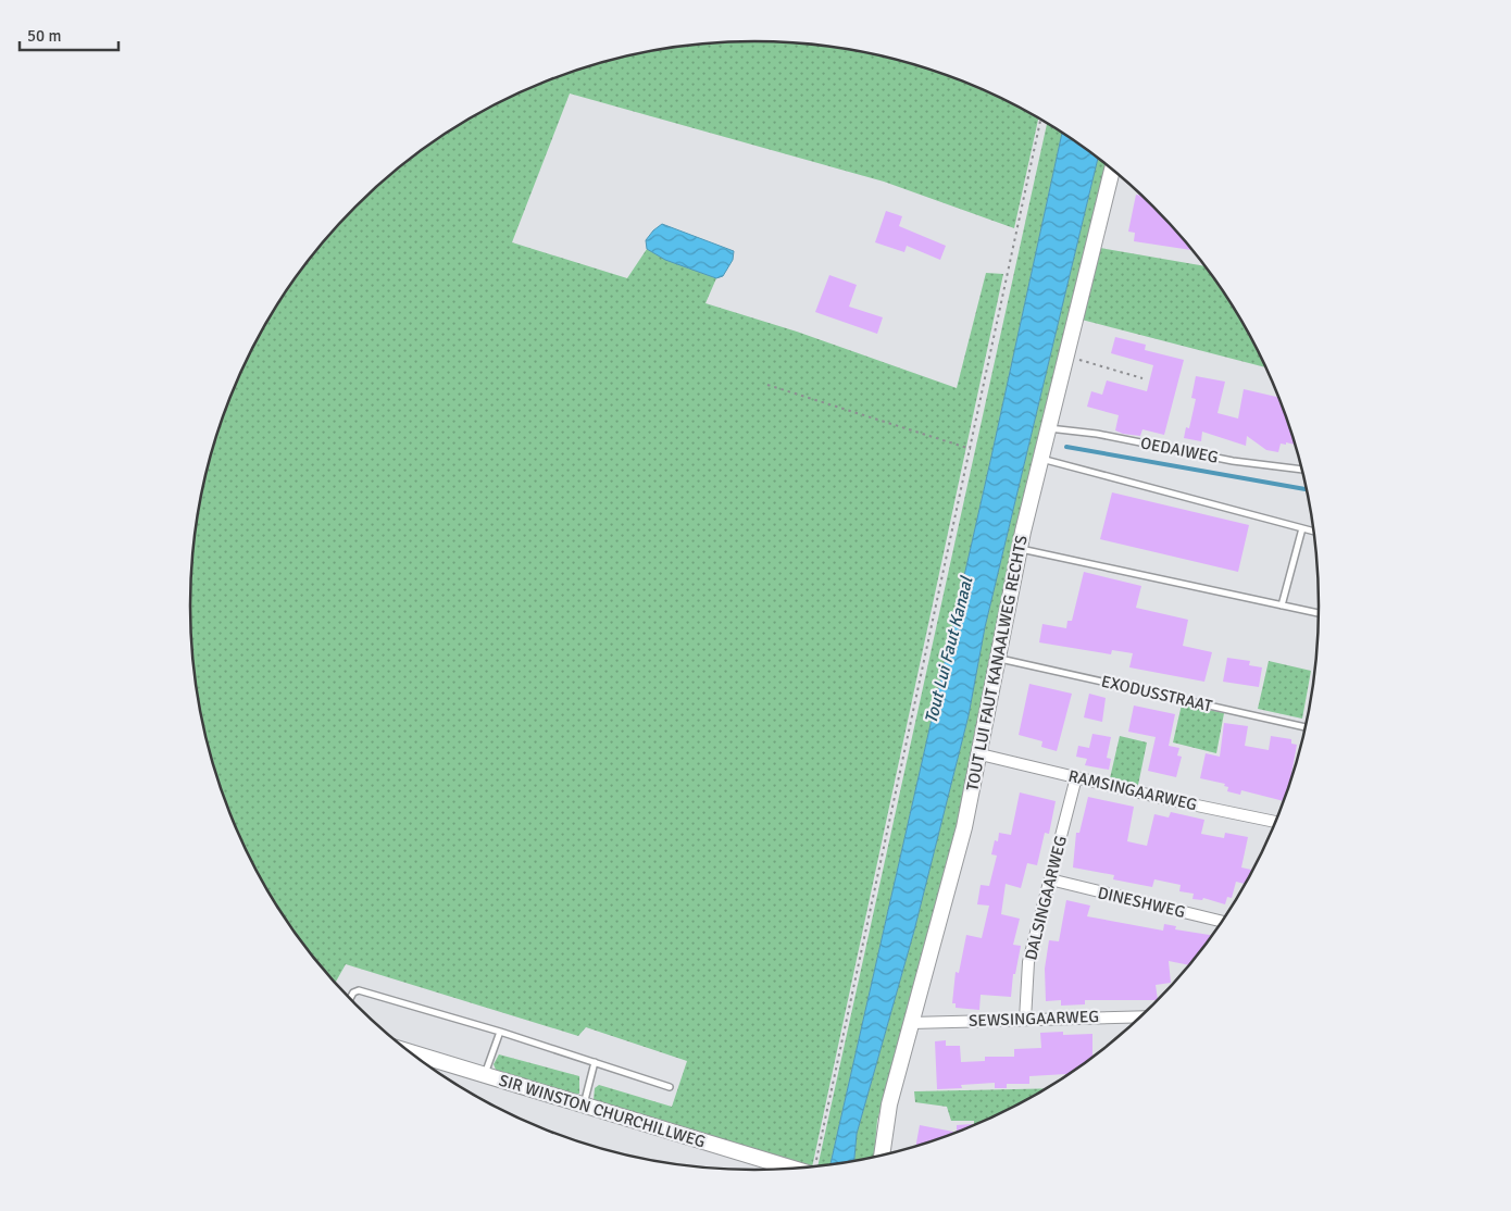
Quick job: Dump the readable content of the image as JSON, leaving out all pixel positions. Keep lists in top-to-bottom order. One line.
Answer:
{"streets":{"street":["TOUT LUI FAUT KANAALWEG RECHTS","RAMSINGAARWEG","DALSINGAARWEG","DINESHWEG","SEWSINGAARWEG","SIR WINSTON CHURCHILLWEG"],"lane":["OEDAIWEG","EXODUSSTRAAT"]},"crossings":[["OEDAIWEG","TOUT LUI FAUT KANAALWEG RECHTS"],["TOUT LUI FAUT KANAALWEG RECHTS","EXODUSSTRAAT"],["TOUT LUI FAUT KANAALWEG RECHTS","RAMSINGAARWEG"],["TOUT LUI FAUT KANAALWEG RECHTS","SEWSINGAARWEG"],["RAMSINGAARWEG","DALSINGAARWEG"],["DALSINGAARWEG","DINESHWEG"],["DALSINGAARWEG","SEWSINGAARWEG"]],"water":["Tout Lui Faut Kanaal"],"scale_bar":"50 m"}
